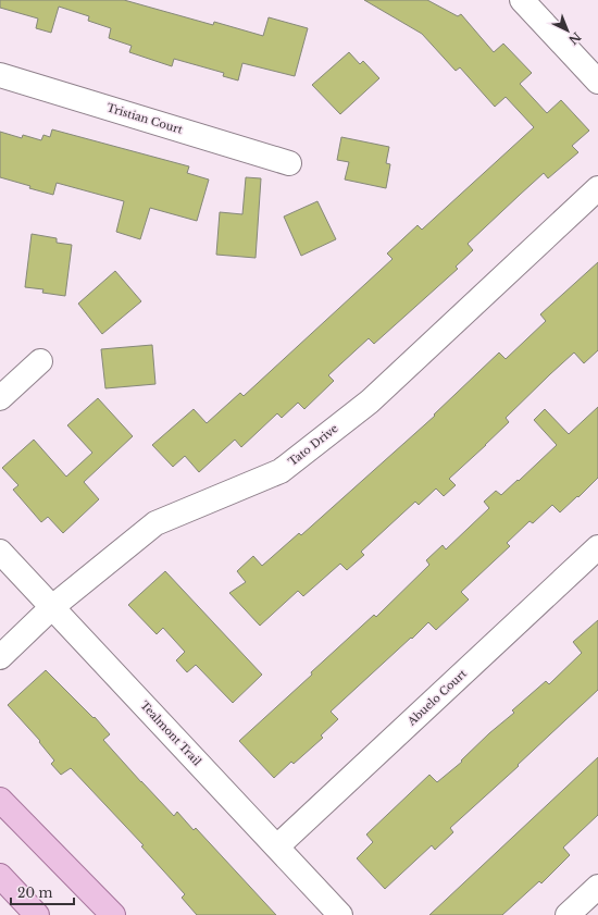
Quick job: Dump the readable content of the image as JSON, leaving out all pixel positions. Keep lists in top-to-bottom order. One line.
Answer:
{"streets":{"street":["Tristian Court","Tato Drive","Abuelo Court","Tealmont Trail"]},"crossings":[["Tato Drive","Tealmont Trail"],["Abuelo Court","Tealmont Trail"]],"scale_bar":"20 m","north":"bottom right"}
